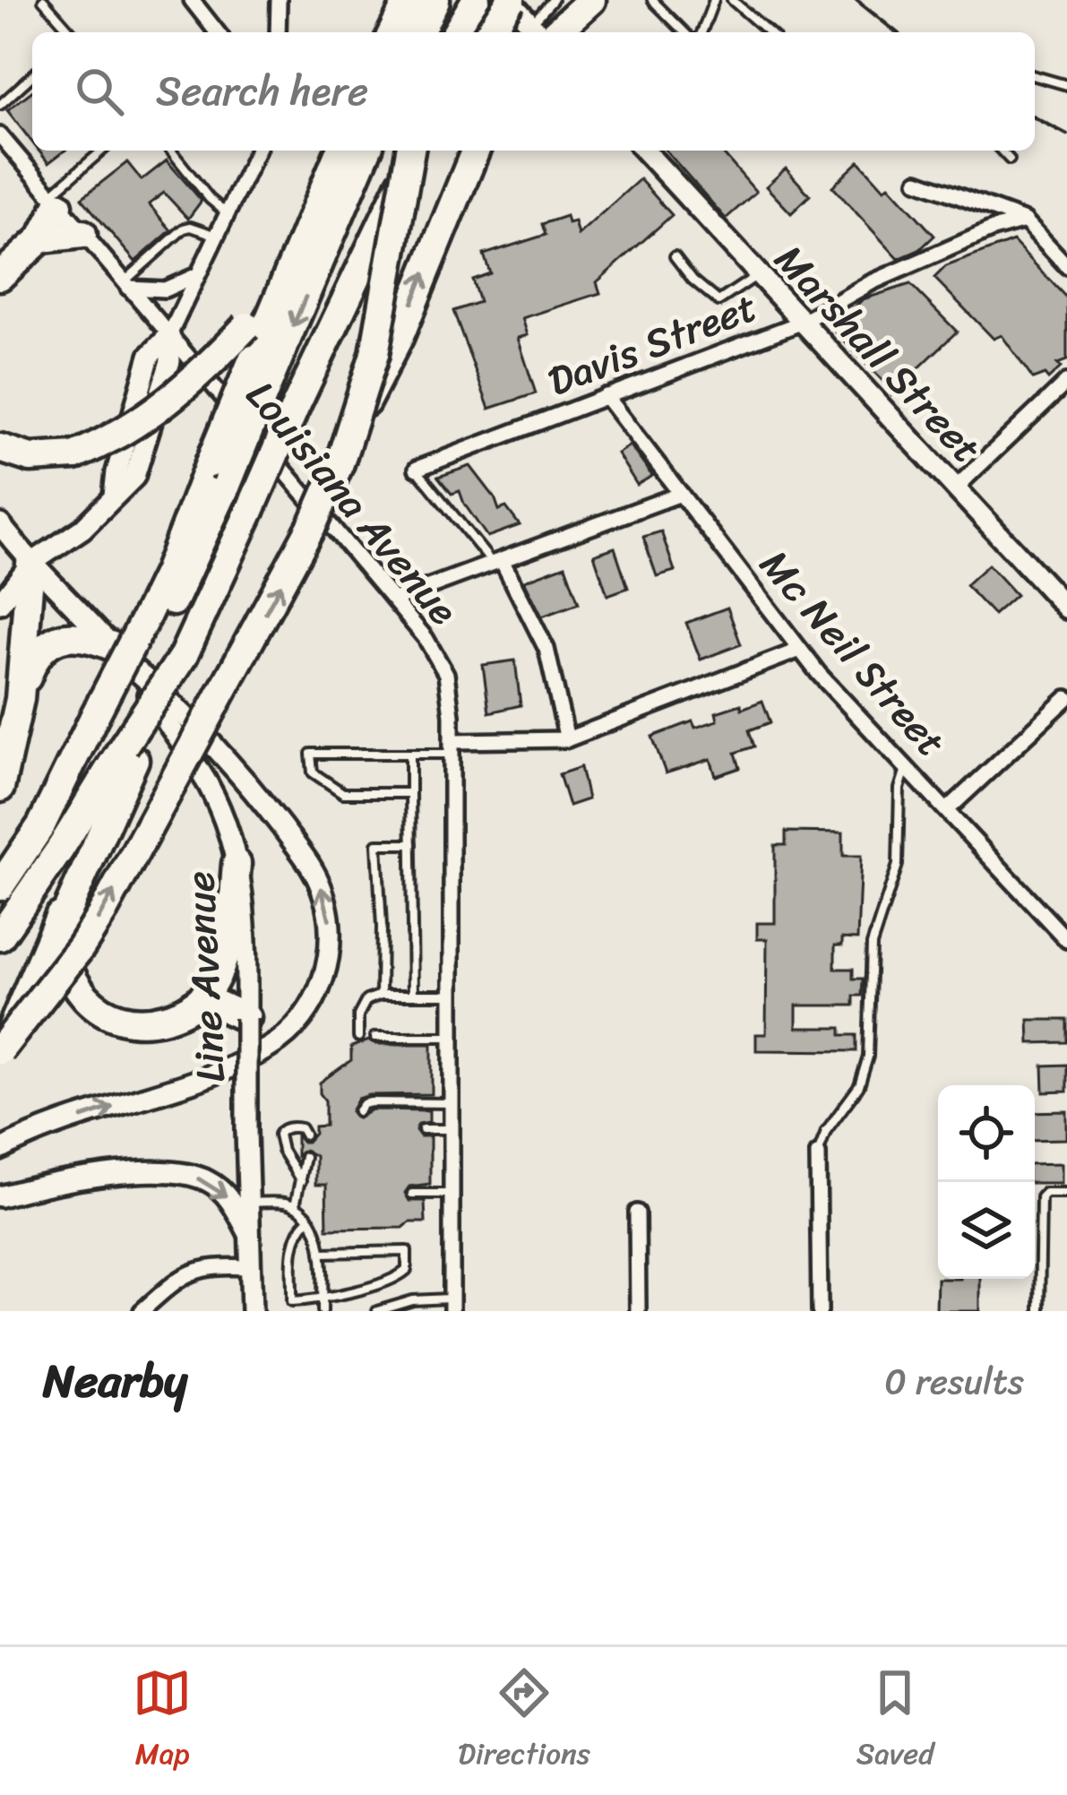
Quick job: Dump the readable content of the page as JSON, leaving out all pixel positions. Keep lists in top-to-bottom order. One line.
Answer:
{"streets":{"main road":["Marshall Street","Line Avenue"],"street":["Davis Street","Louisiana Avenue","Mc Neil Street"]},"crossings":[["Davis Street","Marshall Street"],["Davis Street","Mc Neil Street"]],"page":{"search":"Search here","heading":["Nearby","0 results"],"nav":["Map","Directions","Saved"]}}
